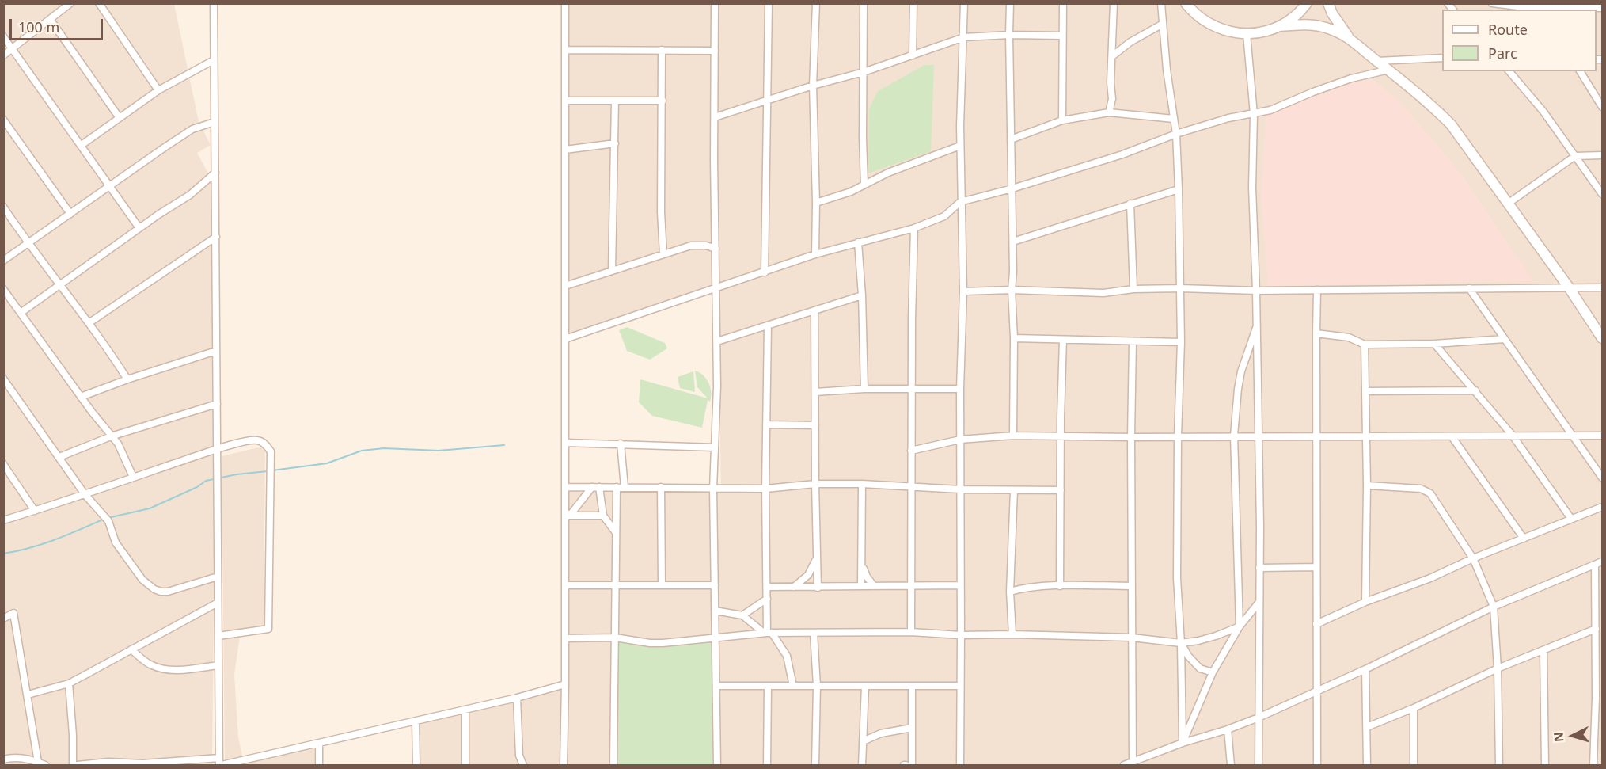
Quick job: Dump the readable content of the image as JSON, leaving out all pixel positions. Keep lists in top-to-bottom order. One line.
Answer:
{"legend":["Route","Parc"],"scale_bar":"100 m","north":"left"}
